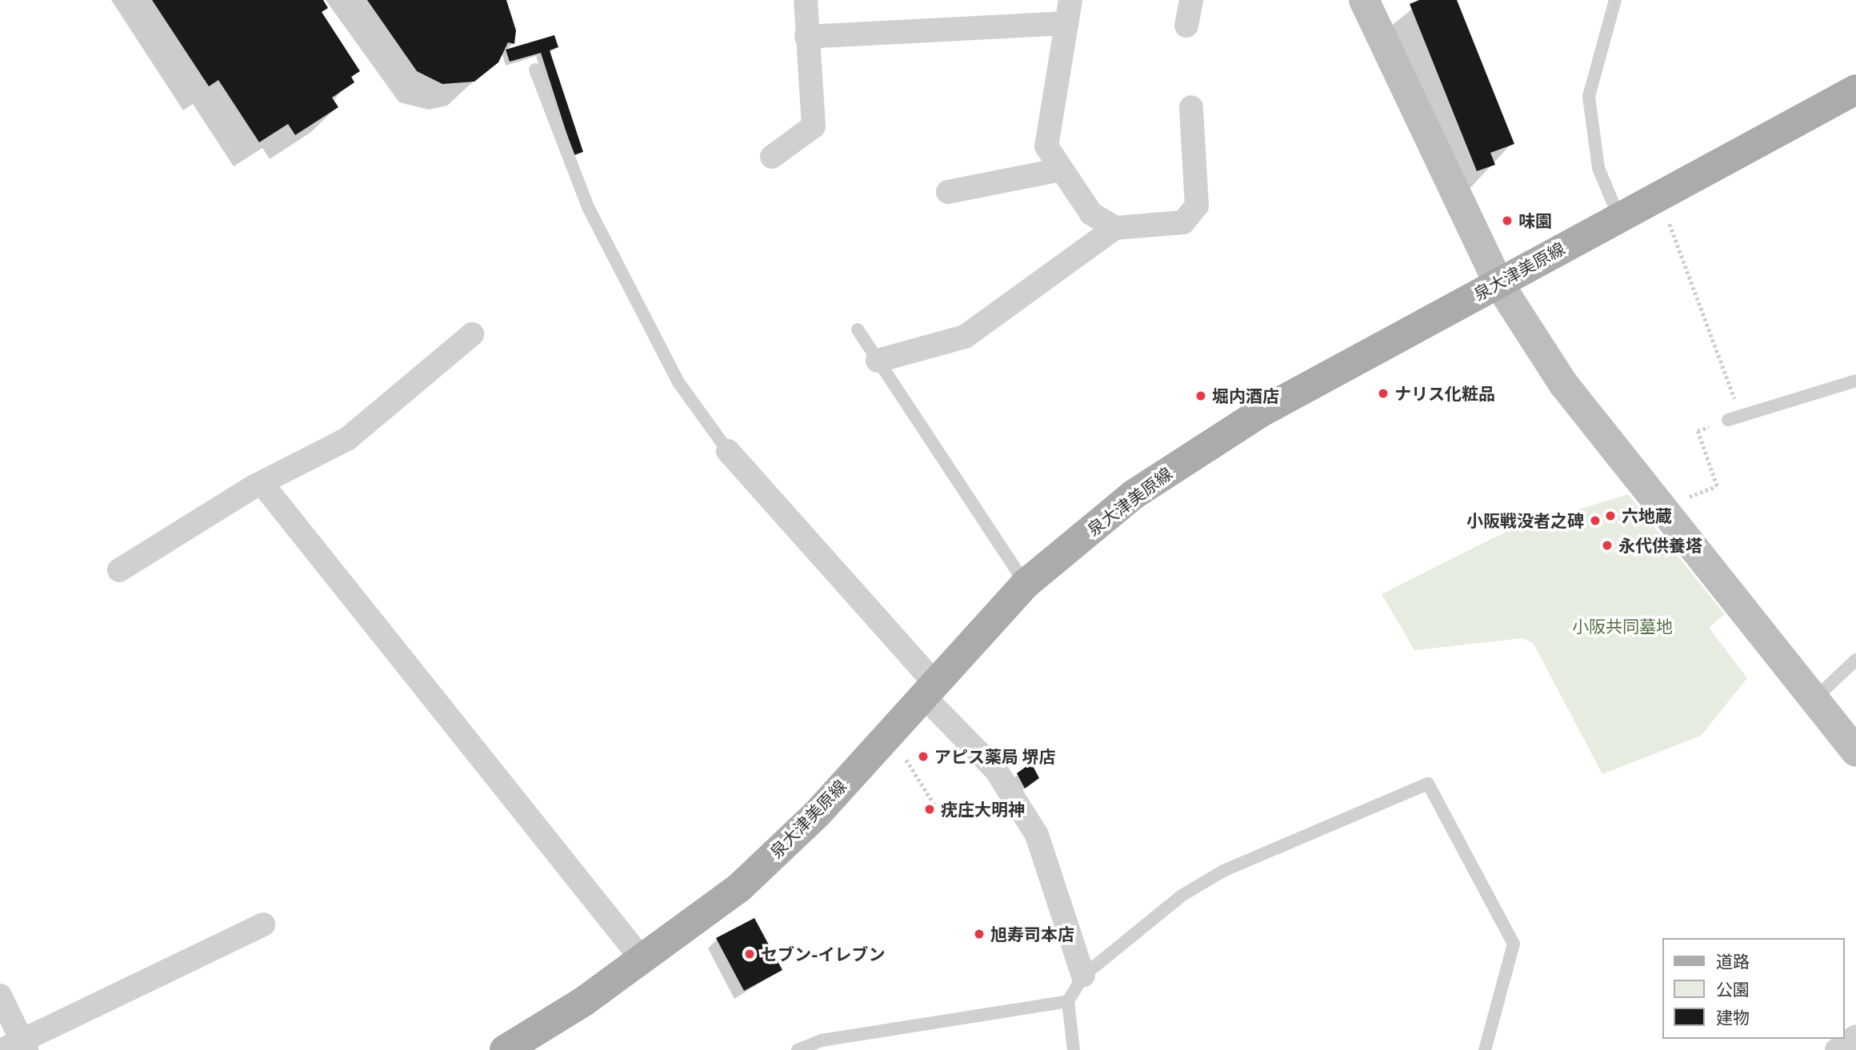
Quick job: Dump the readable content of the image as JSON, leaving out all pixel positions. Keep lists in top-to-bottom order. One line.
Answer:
{"streets":{"main road":["泉大津美原線"]},"parks":["小阪共同墓地"],"places":["味園","ナリス化粧品","堀内酒店","六地蔵","小阪戦没者之碑","永代供養塔","アピス薬局 堺店","疣庄大明神","旭寿司本店","セブン-イレブン"],"legend":["道路","公園","建物"]}
